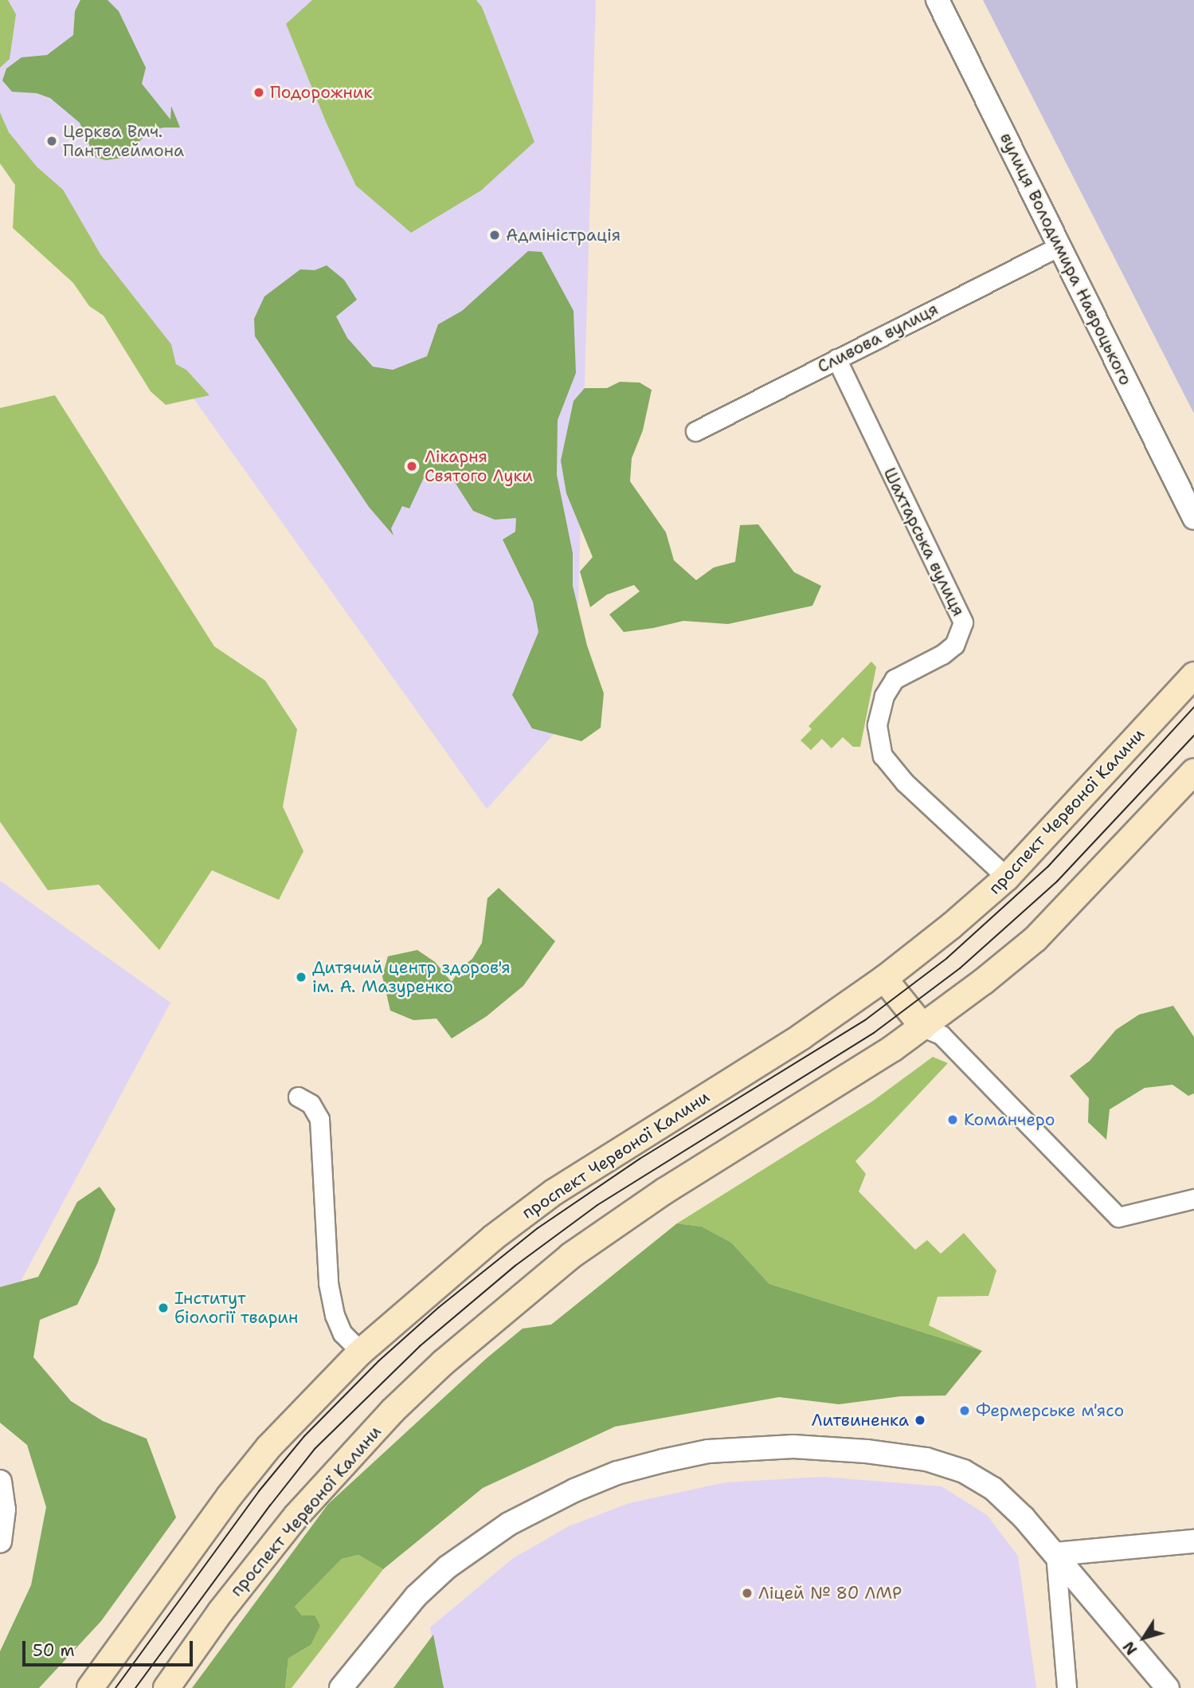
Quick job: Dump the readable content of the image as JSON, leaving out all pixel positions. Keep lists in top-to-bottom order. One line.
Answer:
{"streets":{"main road":["проспект Червоної Калини"],"street":["вулиця Володимира Навроцького","Сливова вулиця","Шахтарська вулиця"]},"crossings":[["вулиця Володимира Навроцького","Сливова вулиця"],["Сливова вулиця","Шахтарська вулиця"],["Шахтарська вулиця","проспект Червоної Калини"]],"places":["Подорожник","Церква Вмч. Пантелеймона","Адміністрація","Лікарня Святого Луки","Дитячий центр здоров'я ім. А. Мазуренко","Команчеро","Інститут біології тварин","Фермерське м'ясо","Литвиненка","Ліцей № 80 ЛМР"],"scale_bar":"50 m","north":"bottom left"}
